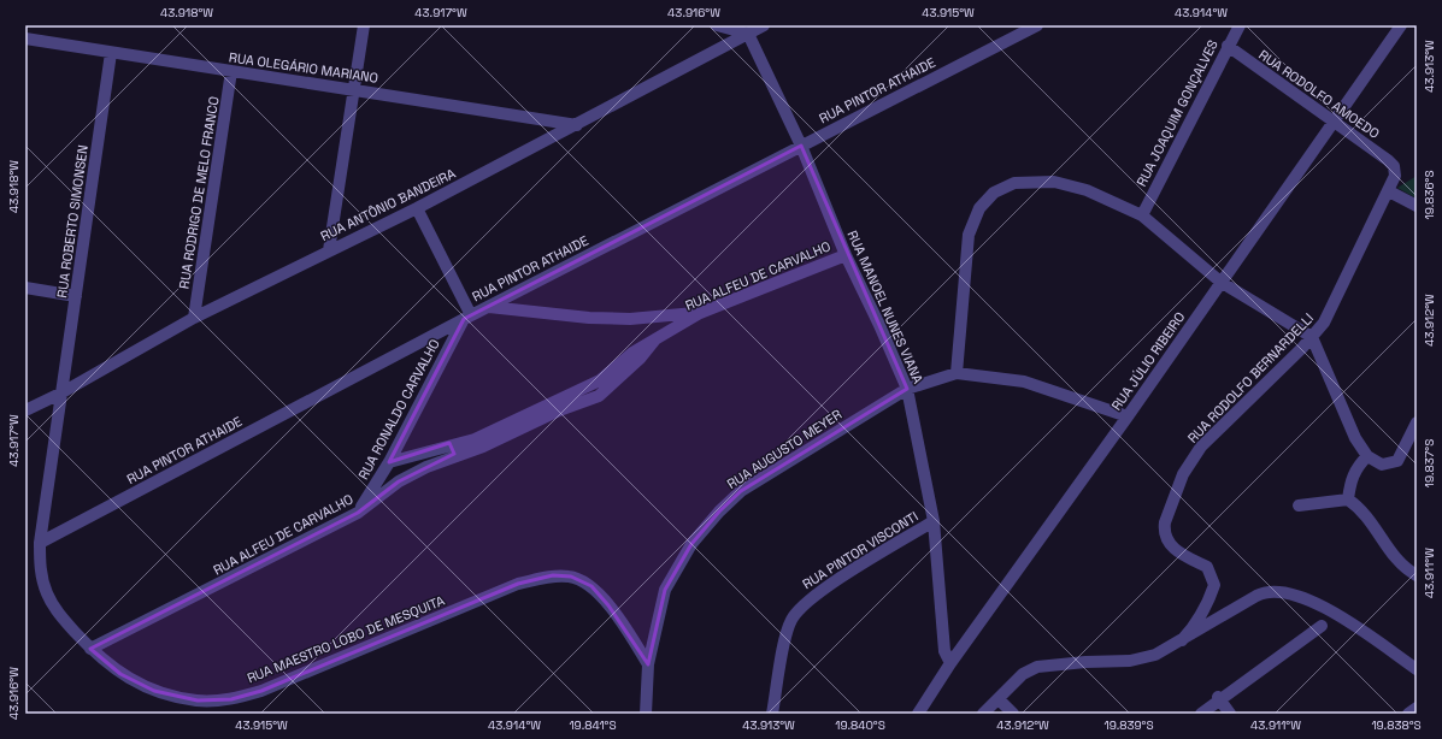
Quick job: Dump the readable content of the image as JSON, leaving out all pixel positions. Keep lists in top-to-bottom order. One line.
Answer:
{"streets":{"street":["RUA OLEGÁRIO MARIANO","RUA PINTOR ATHAIDE","RUA RODOLFO AMOEDO","RUA JOAQUIM GONÇALVES","RUA RODRIGO DE MELO FRANCO","RUA ANTÔNIO BANDEIRA","RUA ROBERTO SIMONSEN","RUA ALFEU DE CARVALHO","RUA MANOEL NUNES VIANA","RUA JÚLIO RIBEIRO","RUA RODOLFO BERNARDELLI","RUA RONALDO CARVALHO","RUA AUGUSTO MEYER","RUA PINTOR VISCONTI","RUA MAESTRO LOBO DE MESQUITA"]},"crossings":[["RUA OLEGÁRIO MARIANO","RUA RODRIGO DE MELO FRANCO"],["RUA OLEGÁRIO MARIANO","RUA ANTÔNIO BANDEIRA"],["RUA OLEGÁRIO MARIANO","RUA ROBERTO SIMONSEN"],["RUA PINTOR ATHAIDE","RUA MANOEL NUNES VIANA"],["RUA PINTOR ATHAIDE","RUA RONALDO CARVALHO"],["RUA PINTOR ATHAIDE","RUA MAESTRO LOBO DE MESQUITA"],["RUA RODOLFO AMOEDO","RUA JOAQUIM GONÇALVES"],["RUA RODOLFO AMOEDO","RUA JÚLIO RIBEIRO"],["RUA RODOLFO AMOEDO","RUA RODOLFO BERNARDELLI"],["RUA RODRIGO DE MELO FRANCO","RUA ANTÔNIO BANDEIRA"],["RUA ANTÔNIO BANDEIRA","RUA ROBERTO SIMONSEN"],["RUA ANTÔNIO BANDEIRA","RUA MANOEL NUNES VIANA"],["RUA ANTÔNIO BANDEIRA","RUA MAESTRO LOBO DE MESQUITA"],["RUA ROBERTO SIMONSEN","RUA MAESTRO LOBO DE MESQUITA"],["RUA ALFEU DE CARVALHO","RUA MANOEL NUNES VIANA"],["RUA ALFEU DE CARVALHO","RUA RONALDO CARVALHO"],["RUA ALFEU DE CARVALHO","RUA MAESTRO LOBO DE MESQUITA"],["RUA MANOEL NUNES VIANA","RUA JÚLIO RIBEIRO"],["RUA MANOEL NUNES VIANA","RUA AUGUSTO MEYER"],["RUA MANOEL NUNES VIANA","RUA PINTOR VISCONTI"],["RUA AUGUSTO MEYER","RUA MAESTRO LOBO DE MESQUITA"]],"coordinates":["43.918°W","43.917°W","43.916°W","43.915°W","43.914°W","43.913°W","19.836°S","43.912°W","19.837°S","43.911°W","19.841°S","19.840°S","19.839°S","19.838°S"]}
